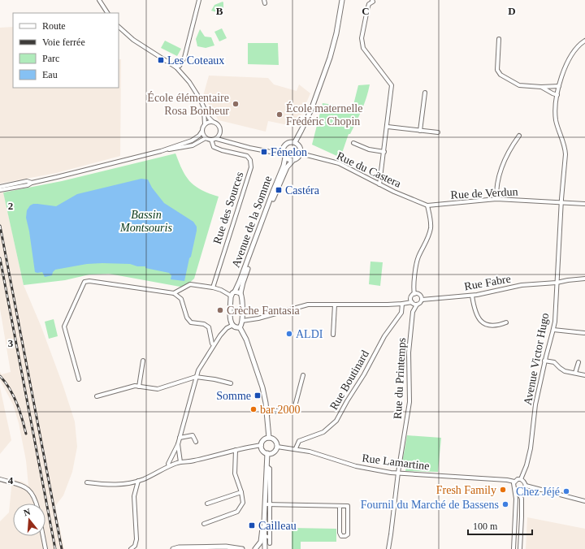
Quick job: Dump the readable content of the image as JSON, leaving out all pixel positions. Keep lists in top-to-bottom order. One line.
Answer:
{"streets":{"street":["Rue du Castera","Rue de Verdun","Rue des Sources","Avenue de la Somme","Rue Fabre","Avenue Victor Hugo","Rue du Printemps","Rue Boutinard","Rue Lamartine"]},"crossings":[["Rue du Castera","Rue de Verdun"],["Rue du Castera","Avenue de la Somme"],["Rue de Verdun","Avenue Victor Hugo"],["Rue Fabre","Avenue Victor Hugo"],["Rue Fabre","Rue du Printemps"],["Avenue Victor Hugo","Rue Lamartine"],["Rue du Printemps","Rue Lamartine"],["Rue Boutinard","Rue Lamartine"]],"parks":["Bassin Montsouris"],"places":{"transit":["Les Coteaux","Fénelon","Castéra","Somme","Cailleau"],"other":["École élémentaire Rosa Bonheur","École maternelle Frédéric Chopin","Crèche Fantasia","ALDI","bar 2000","Fresh Family","Chez Jéjé","Fournil du Marché de Bassens"]},"legend":["Route","Voie ferrée","Parc","Eau"],"scale_bar":"100 m","north":"top","grid":{"columns":["B","C","D"],"rows":["2","3","4"]}}
